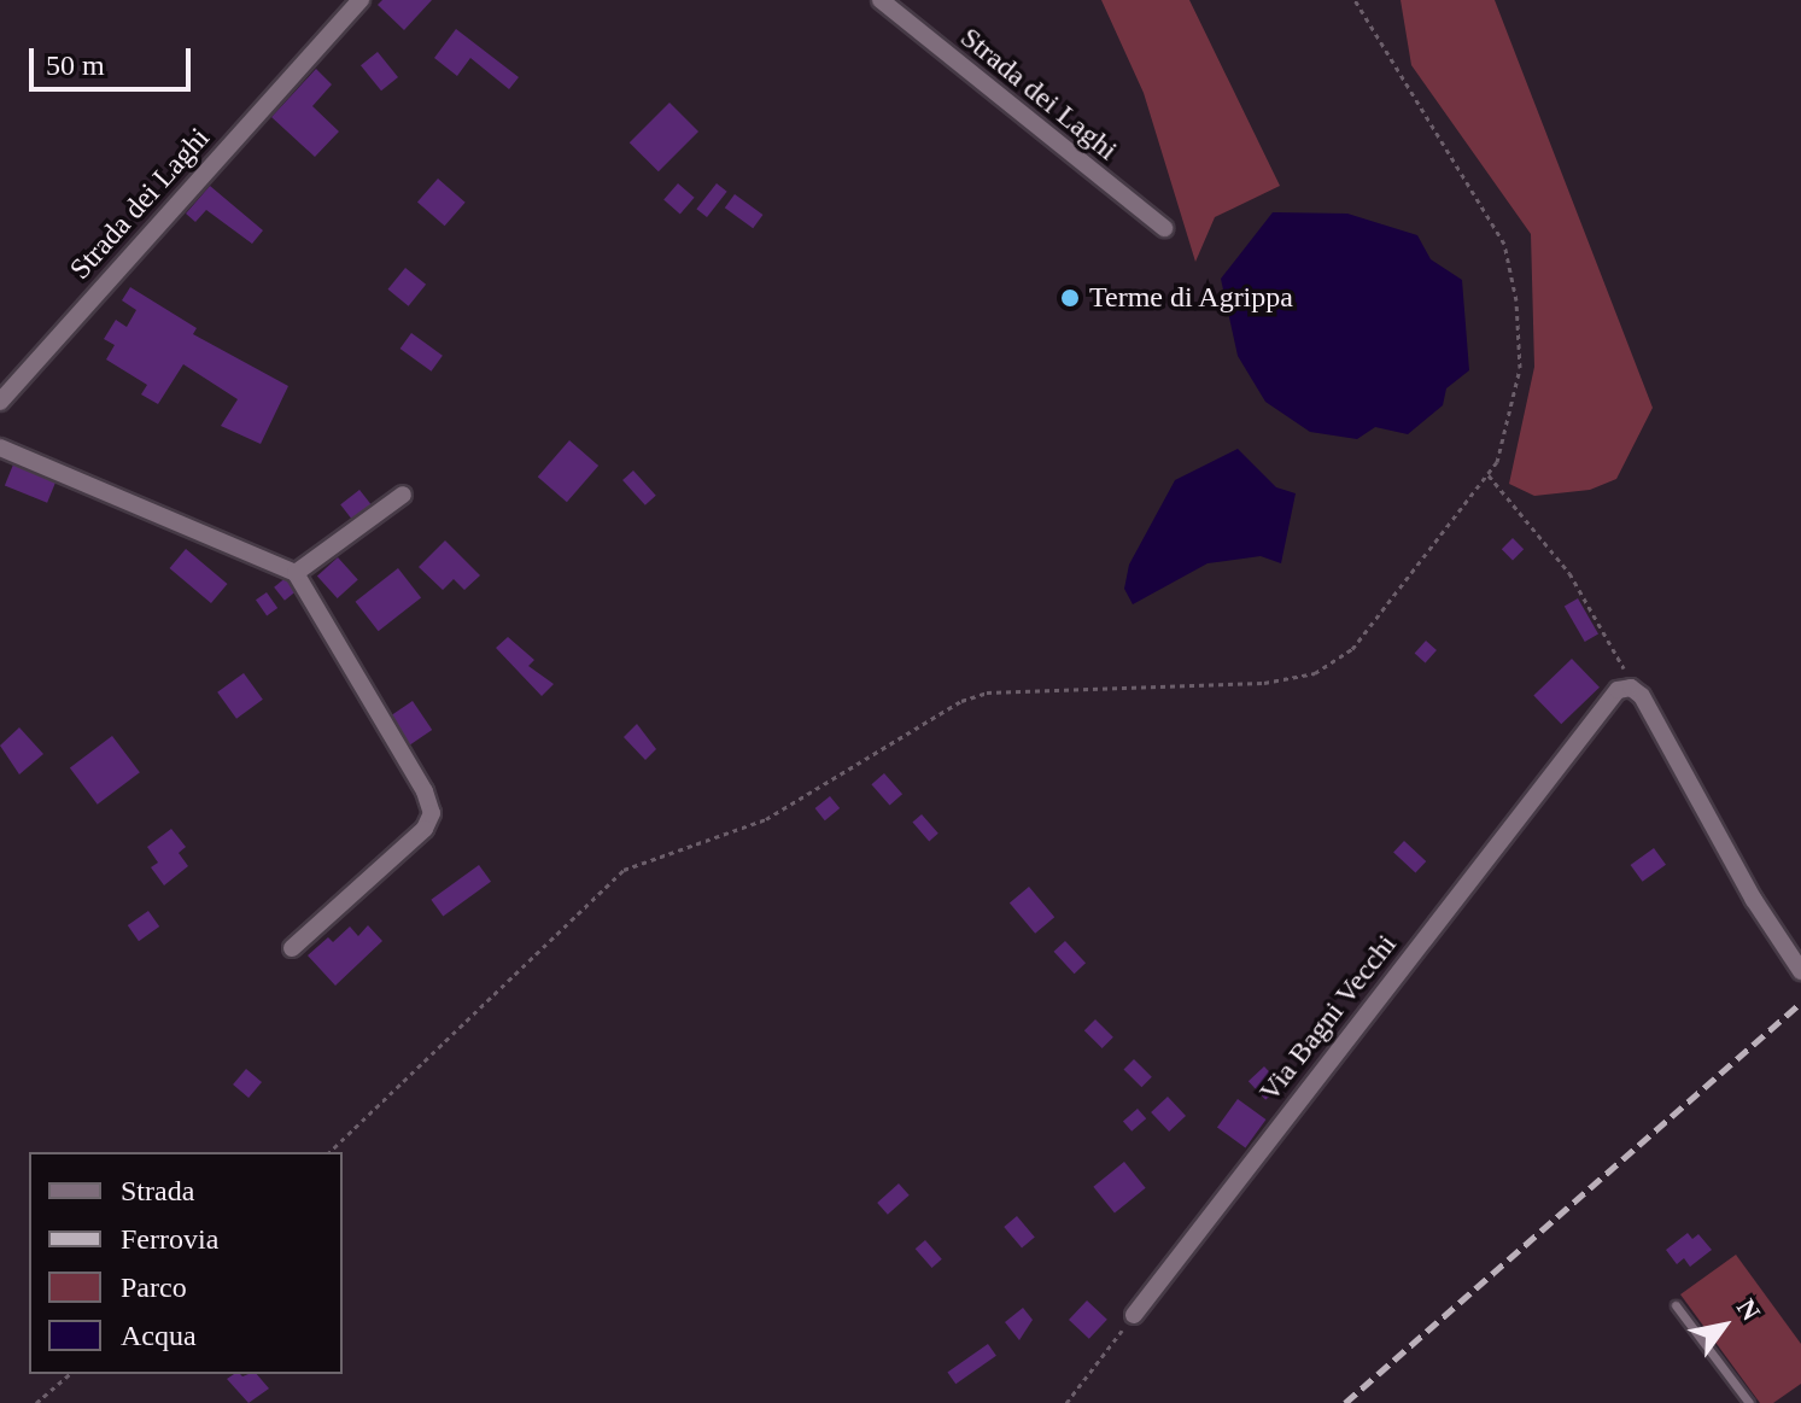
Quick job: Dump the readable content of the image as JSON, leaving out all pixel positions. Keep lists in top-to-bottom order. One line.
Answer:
{"streets":{"street":["Strada dei Laghi","Via Bagni Vecchi"]},"places":["Terme di Agrippa"],"legend":["Strada","Ferrovia","Parco","Acqua"],"scale_bar":"50 m","north":"top right"}
